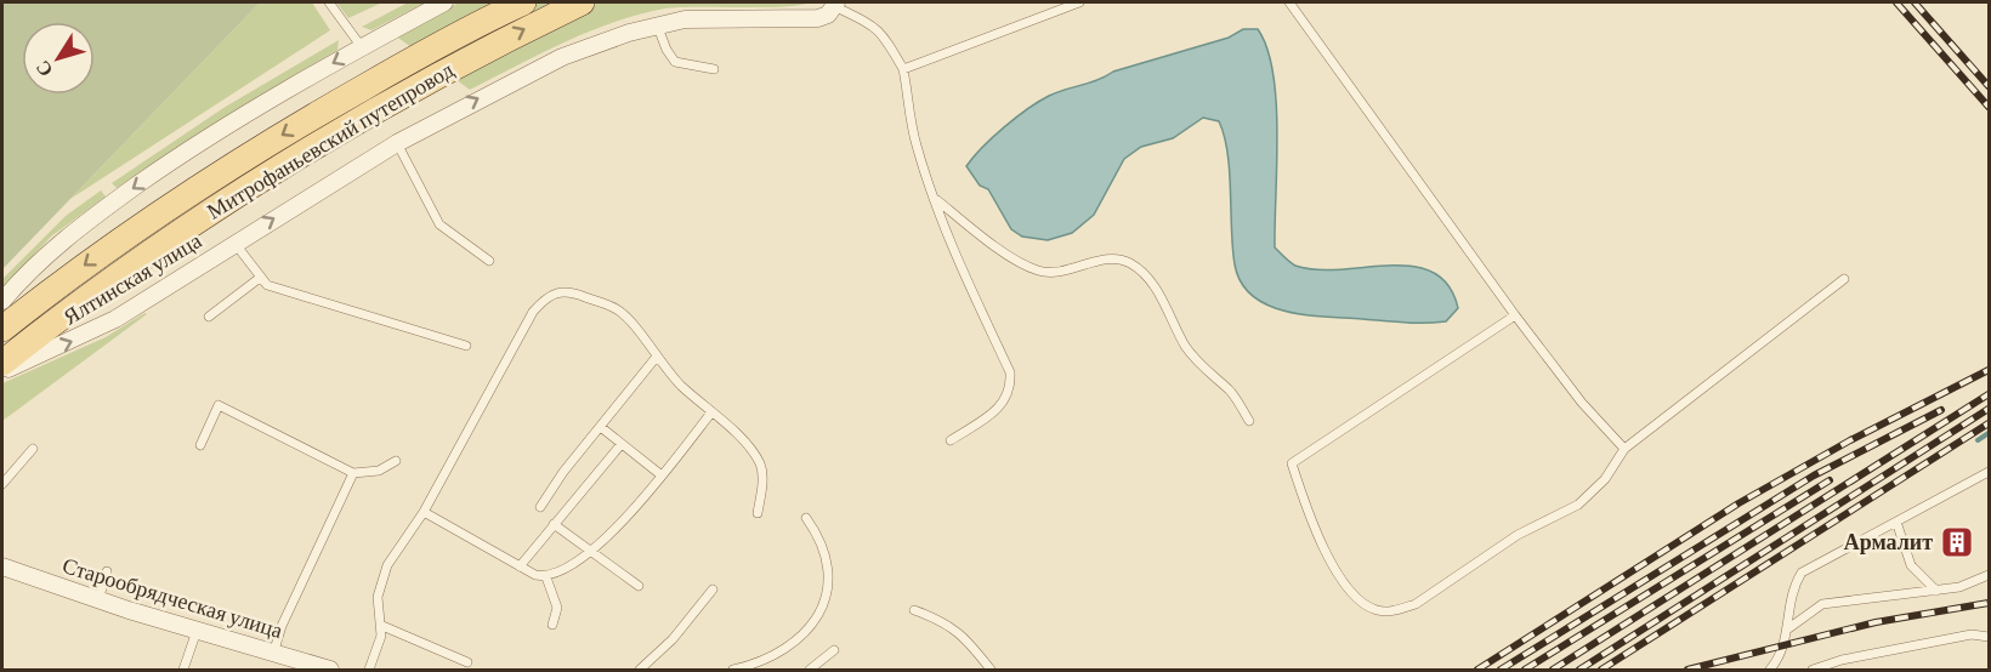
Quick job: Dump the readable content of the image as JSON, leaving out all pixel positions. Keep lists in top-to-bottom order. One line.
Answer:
{"streets":{"main road":["Митрофаньевский путепровод"],"street":["Ялтинская улица","Старообрядческая улица"]},"places":{"building":["Армалит"]},"north":"bottom left"}
